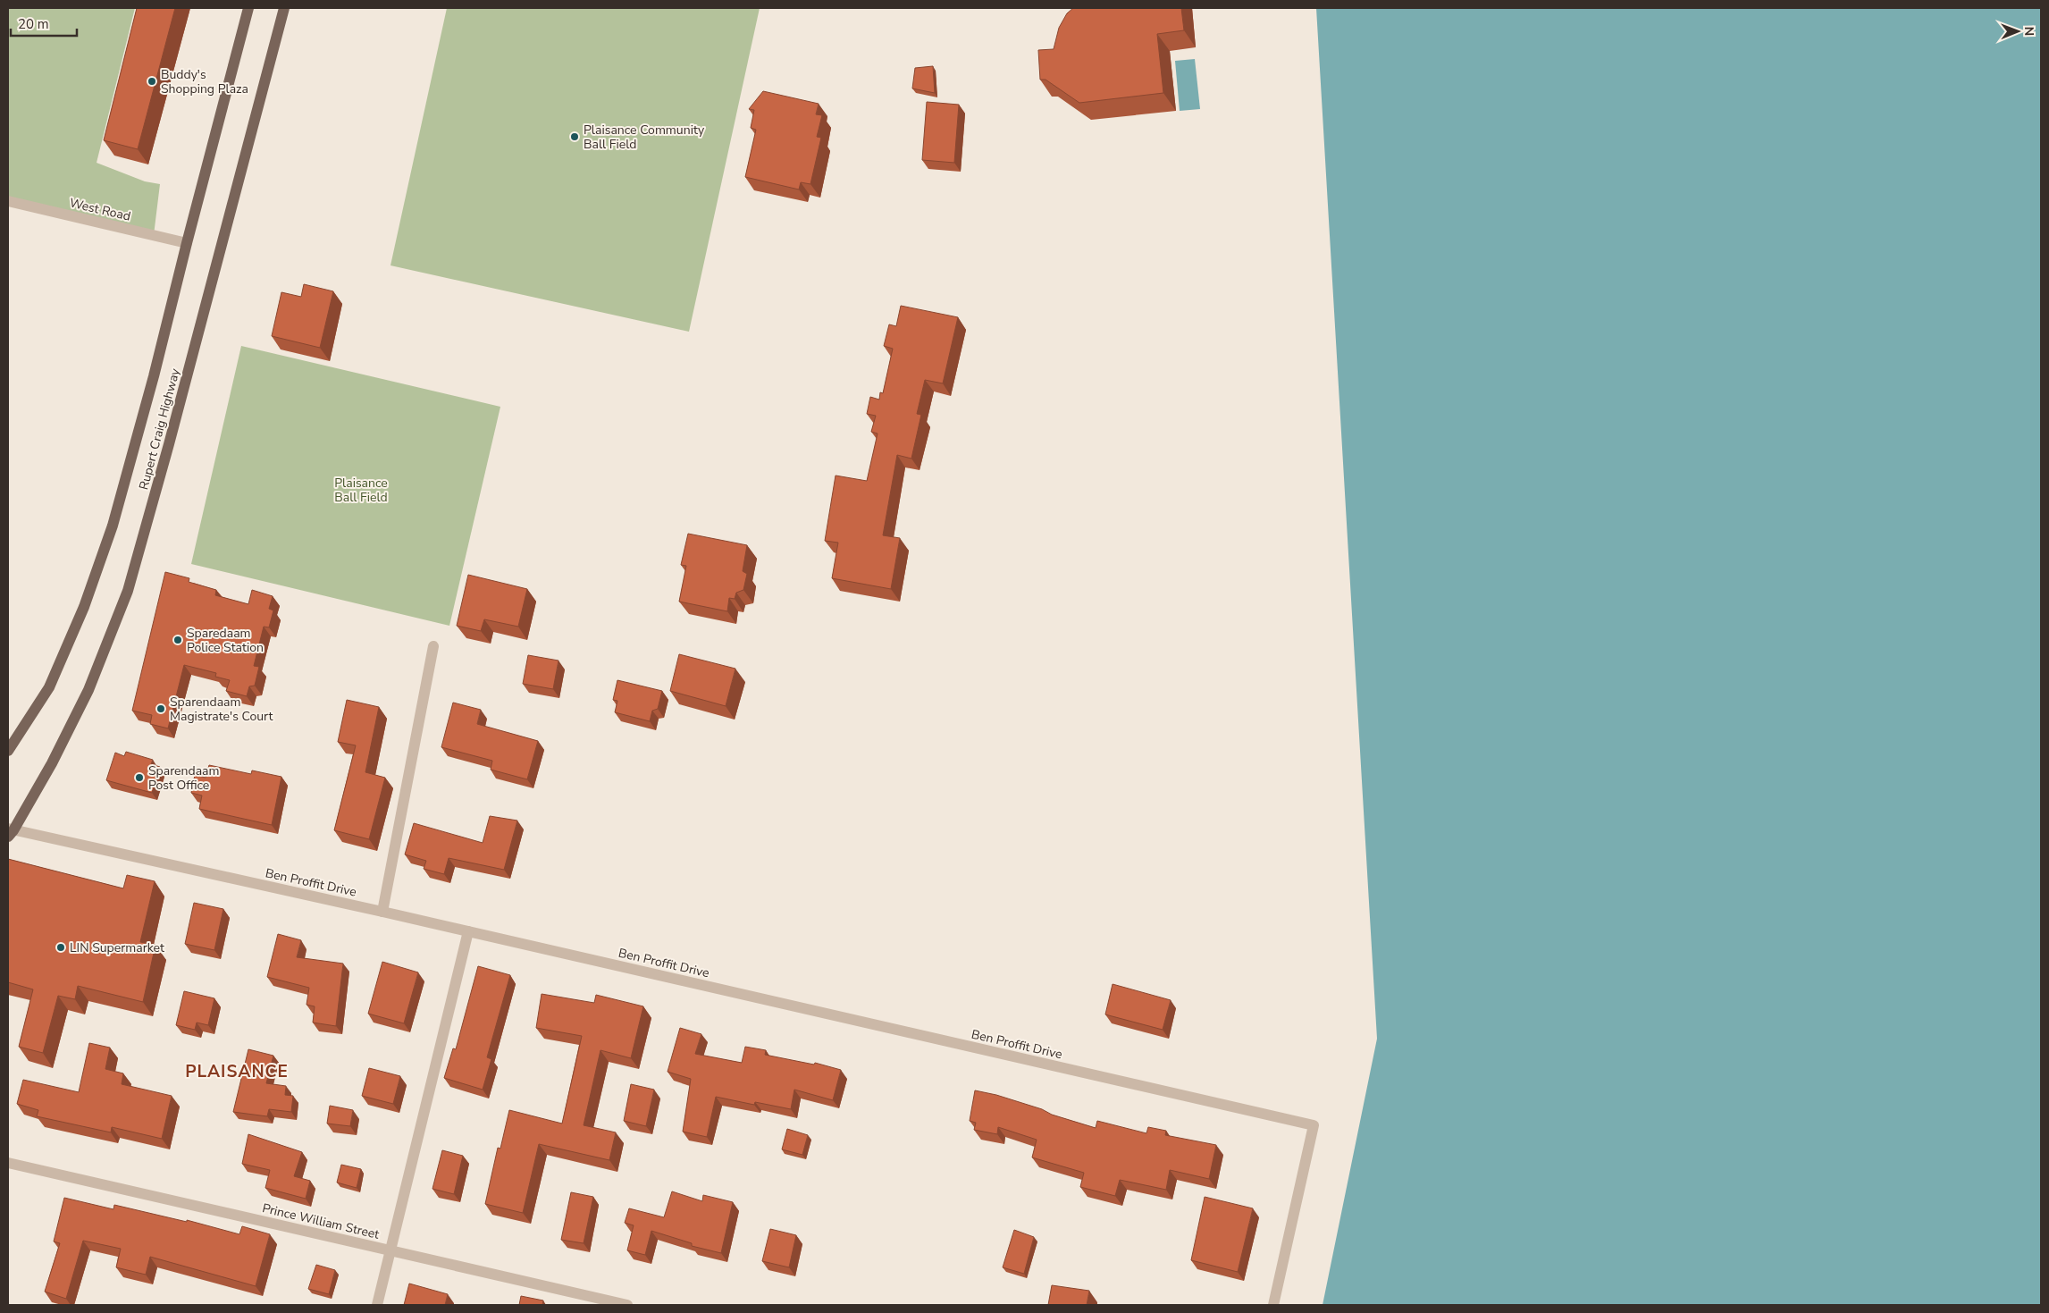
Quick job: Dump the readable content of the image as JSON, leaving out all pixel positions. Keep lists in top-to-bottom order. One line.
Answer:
{"streets":{"main road":["Rupert Craig Highway"],"street":["West Road","Ben Proffit Drive","Prince William Street"]},"crossings":[["West Road","Rupert Craig Highway"],["Rupert Craig Highway","Ben Proffit Drive"]],"districts":["PLAISANCE"],"parks":["Plaisance Ball Field"],"places":["Buddy's Shopping Plaza","Plaisance Community Ball Field","Sparedaam Police Station","Sparendaam Magistrate's Court","Sparendaam Post Office","LIN Supermarket"],"scale_bar":"20 m","north":"right"}
